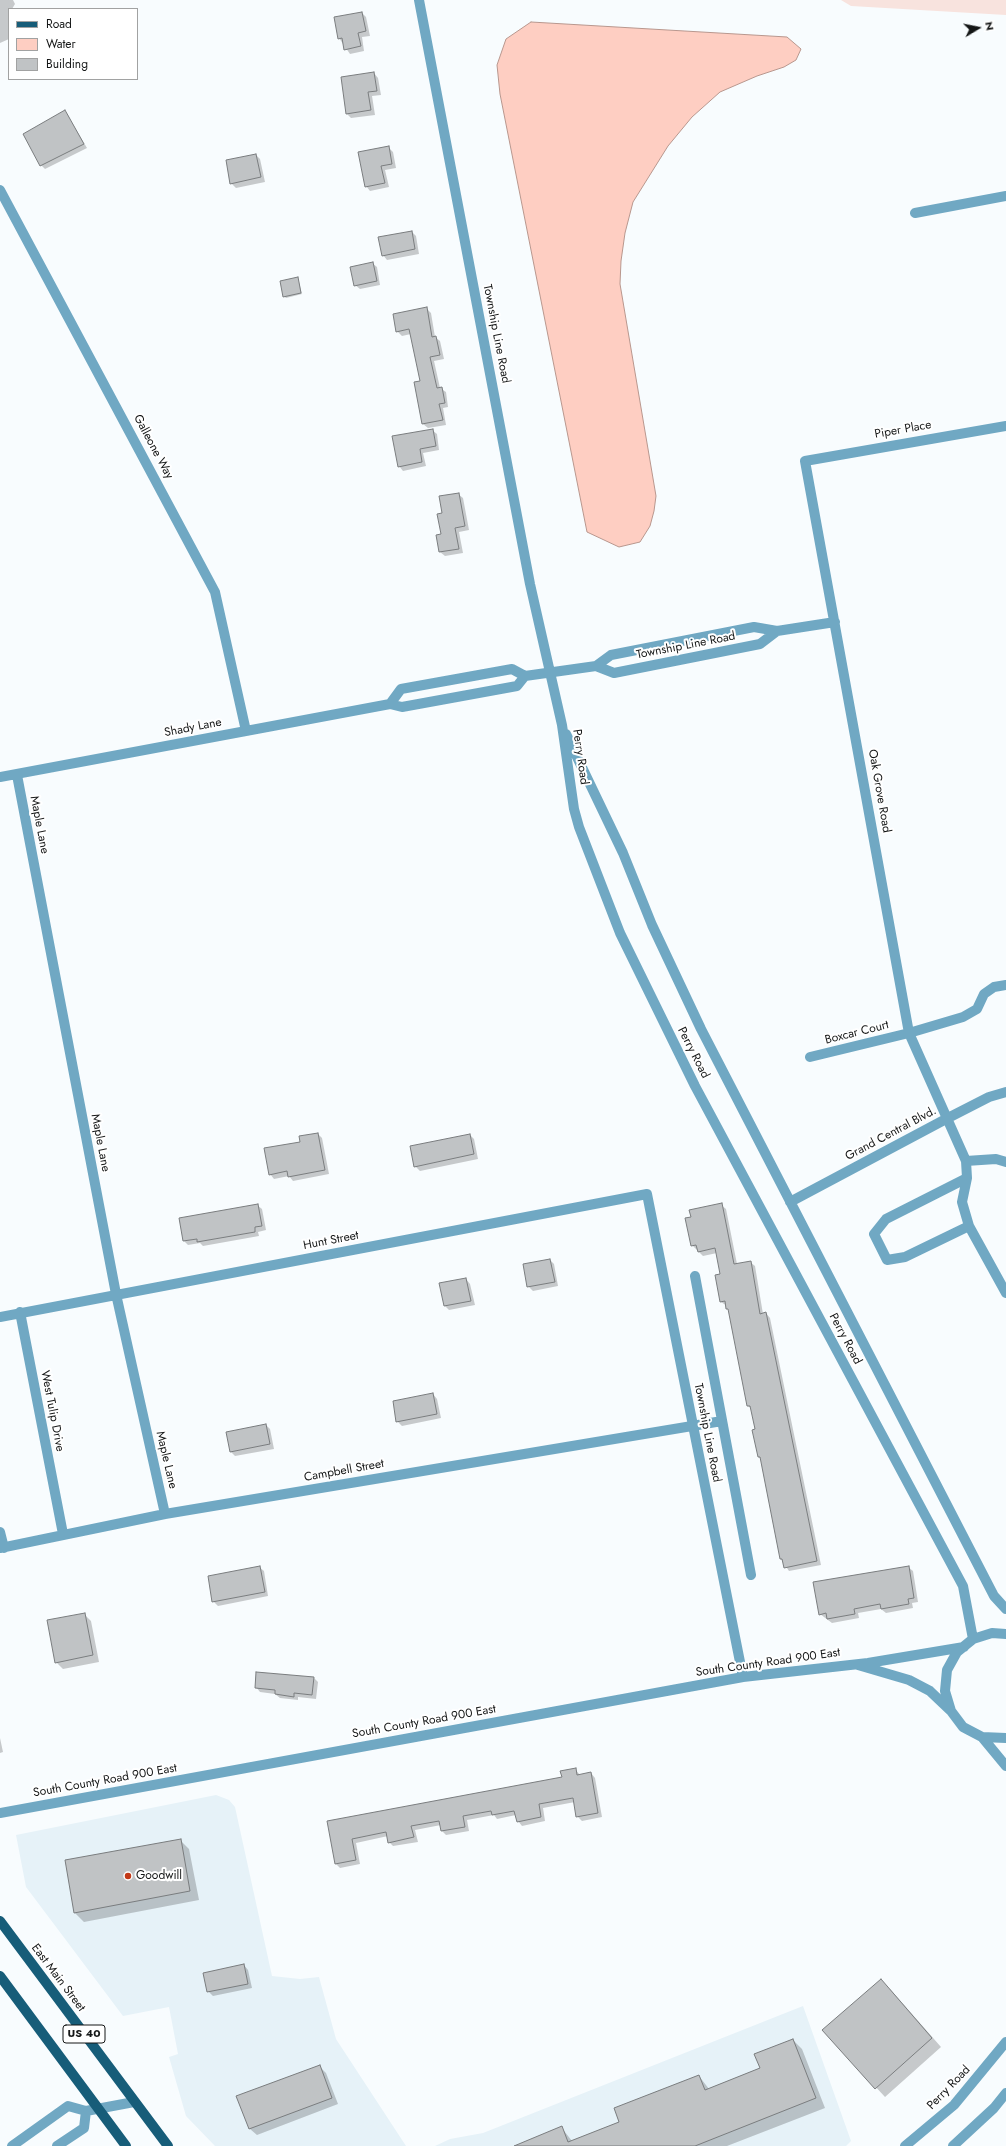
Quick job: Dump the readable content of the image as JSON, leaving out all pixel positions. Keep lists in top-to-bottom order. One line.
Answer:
{"streets":{"main road":["East Main Street","US 40"],"street":["Township Line Road","Piper Place","Galleone Way","Shady Lane","Perry Road","Oak Grove Road","Maple Lane","Boxcar Court","Grand Central Blvd.","Hunt Street","West Tulip Drive","Campbell Street","South County Road 900 East"]},"crossings":[["Township Line Road","Shady Lane"],["Township Line Road","Perry Road"],["Township Line Road","Oak Grove Road"],["Township Line Road","Hunt Street"],["Township Line Road","Campbell Street"],["Township Line Road","South County Road 900 East"],["Piper Place","Oak Grove Road"],["Galleone Way","Shady Lane"],["Shady Lane","Maple Lane"],["Perry Road","Grand Central Blvd."],["Oak Grove Road","Boxcar Court"],["Oak Grove Road","Grand Central Blvd."],["Maple Lane","Hunt Street"],["Maple Lane","Campbell Street"],["Hunt Street","West Tulip Drive"],["West Tulip Drive","Campbell Street"]],"places":["Goodwill"],"legend":["Road","Water","Building"],"north":"right"}
